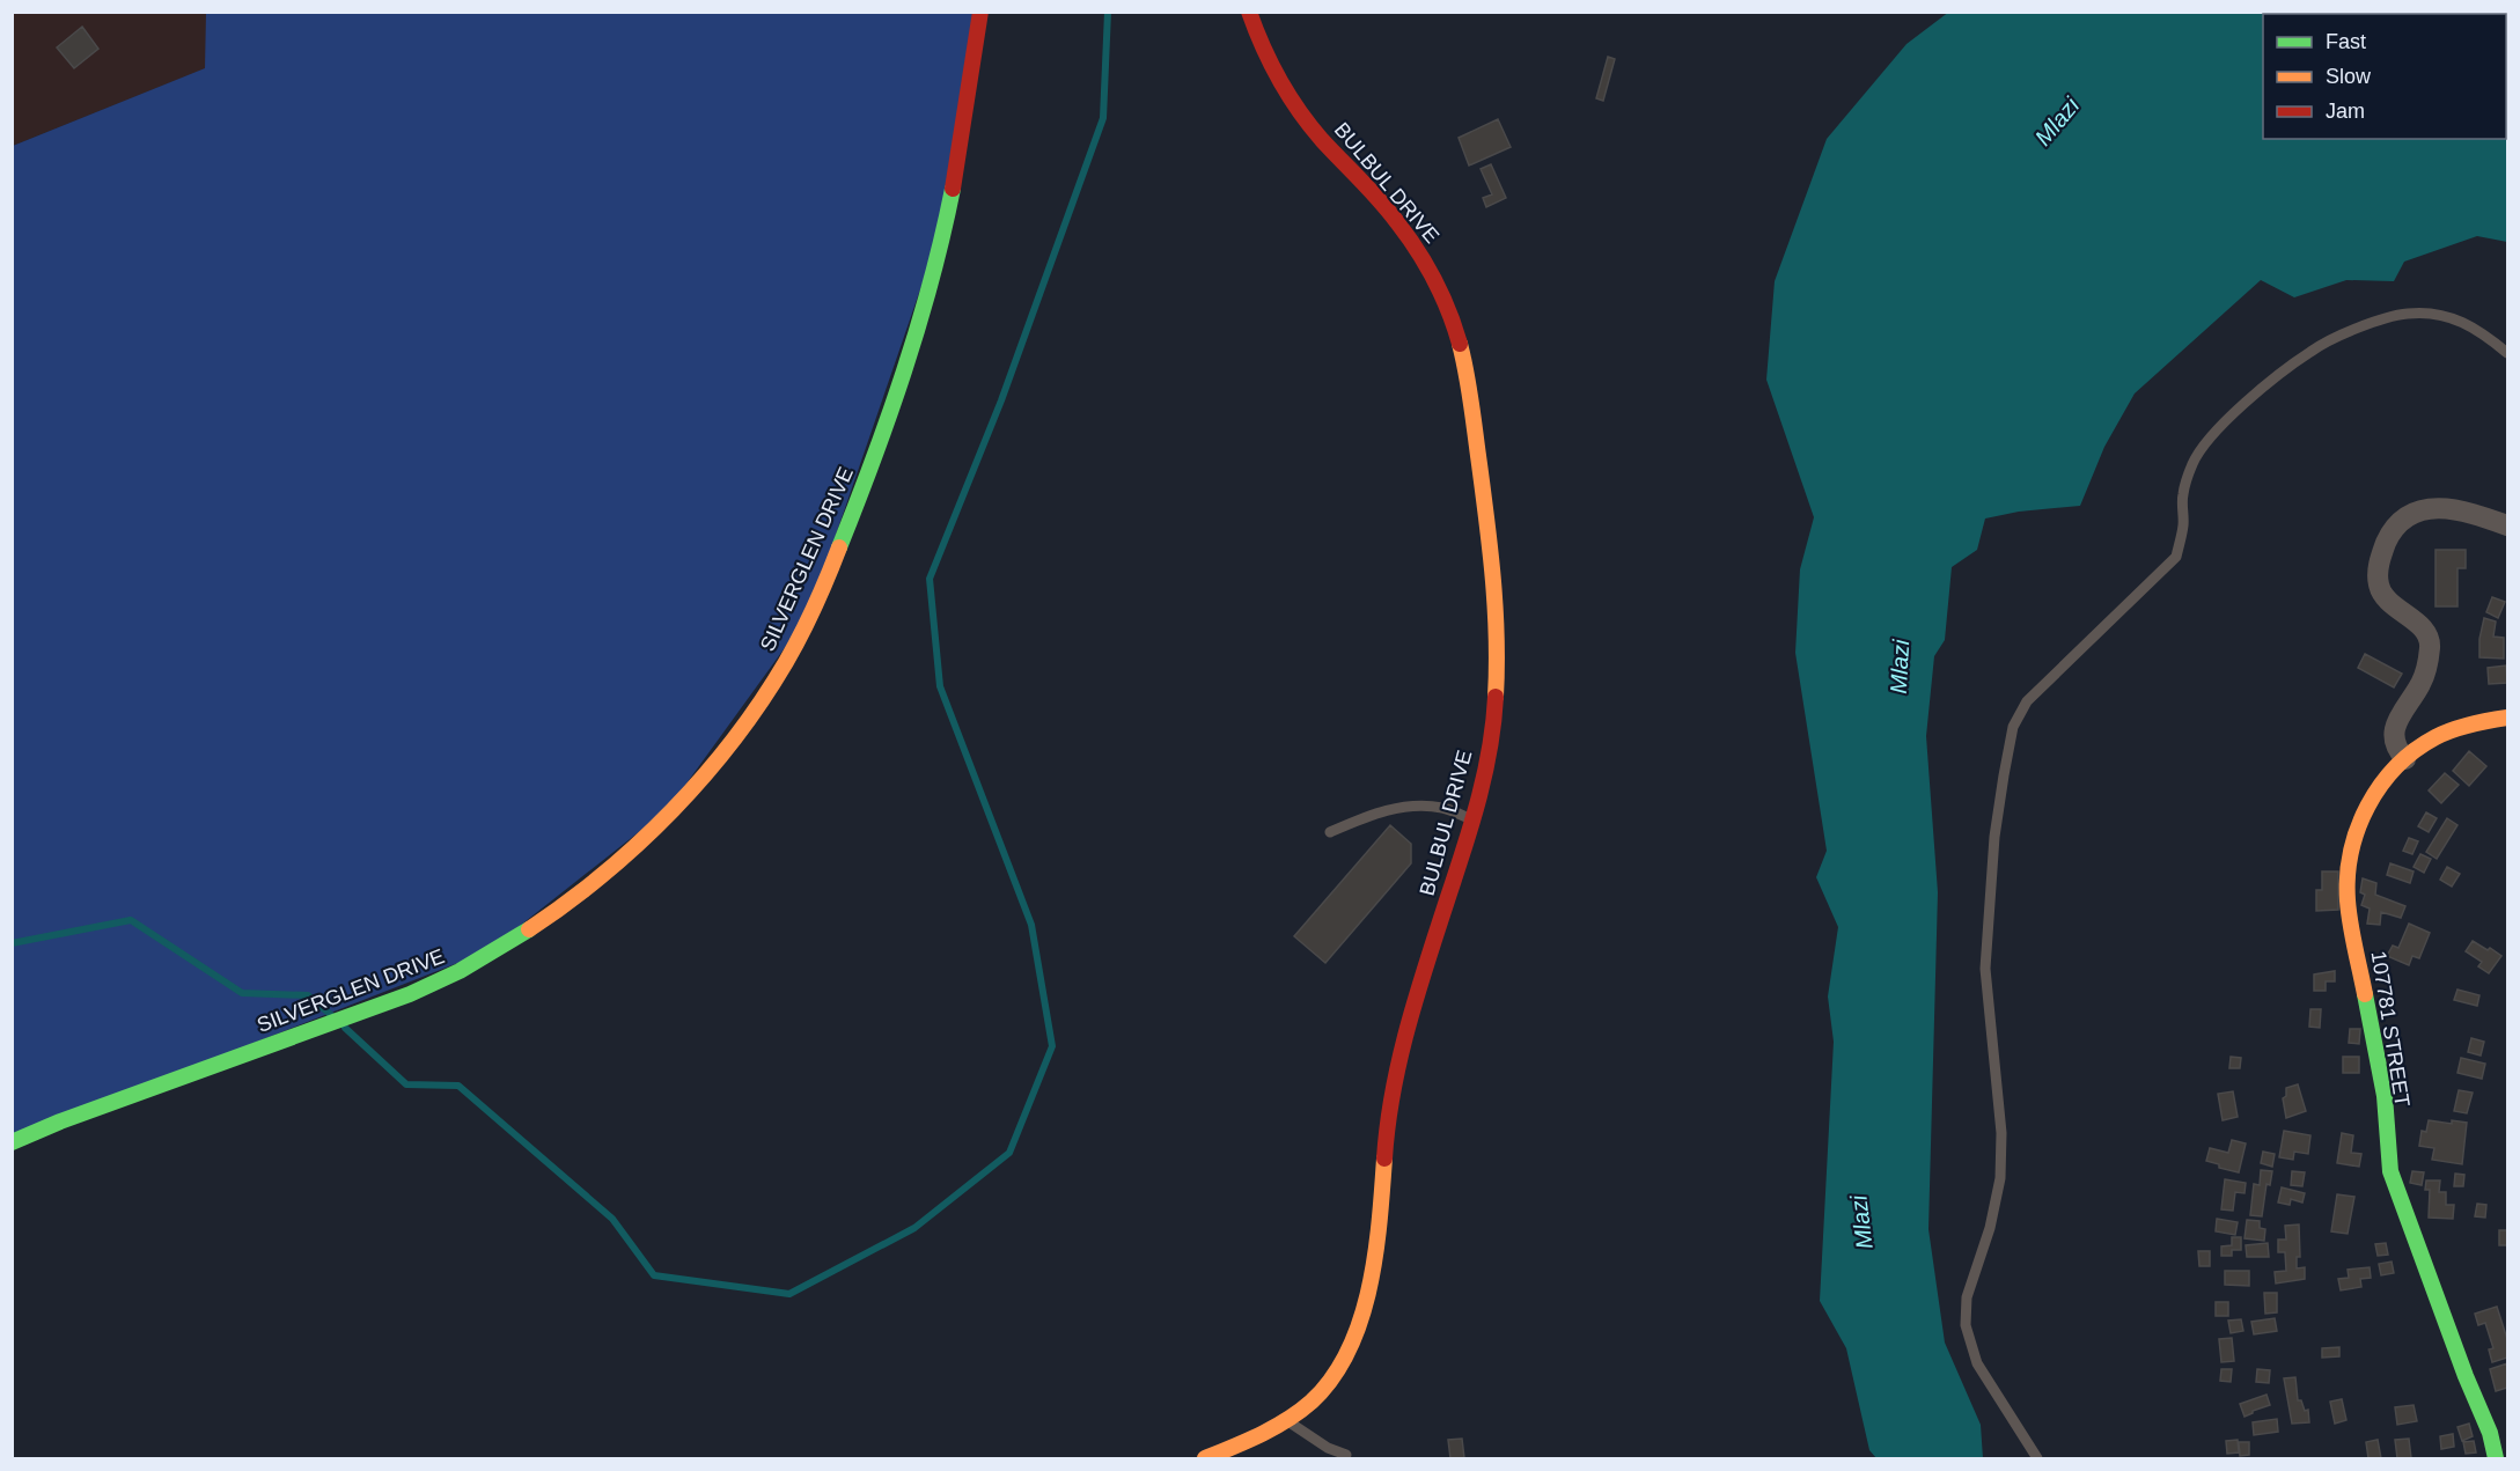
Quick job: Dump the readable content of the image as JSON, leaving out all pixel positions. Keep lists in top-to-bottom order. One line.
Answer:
{"streets":{"street":["BULBUL DRIVE","SILVERGLEN DRIVE","107781 STREET"]},"water":["Mlazi"],"legend":["Fast","Slow","Jam"]}
